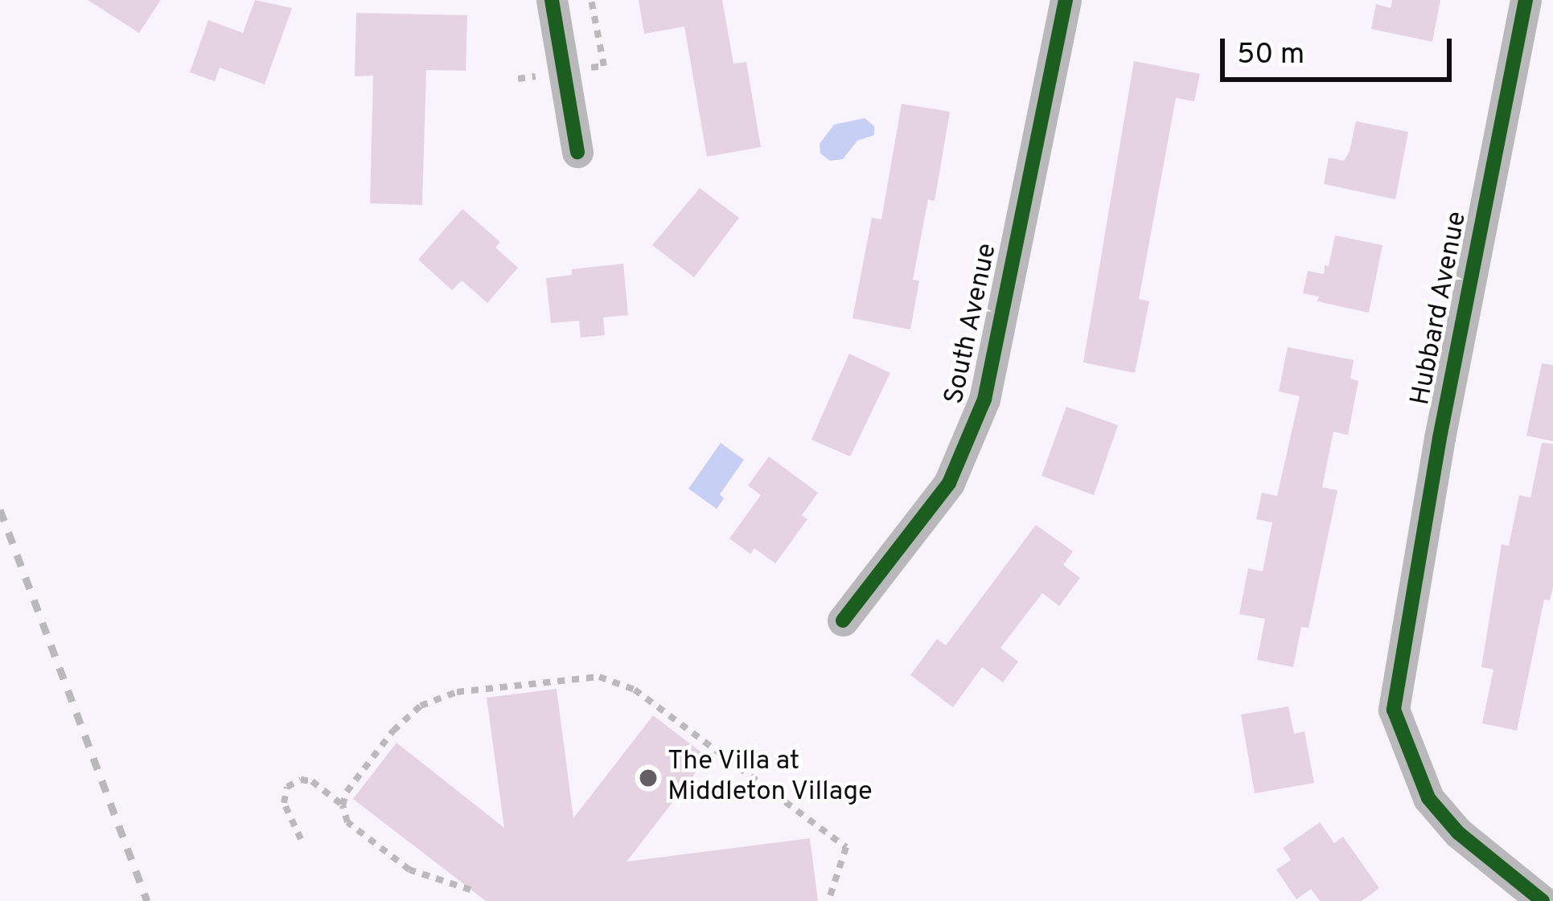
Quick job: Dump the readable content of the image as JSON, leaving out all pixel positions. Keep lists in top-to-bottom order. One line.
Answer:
{"streets":{"street":["Hubbard Avenue","South Avenue"]},"places":["The Villa at Middleton Village"],"scale_bar":"50 m"}
